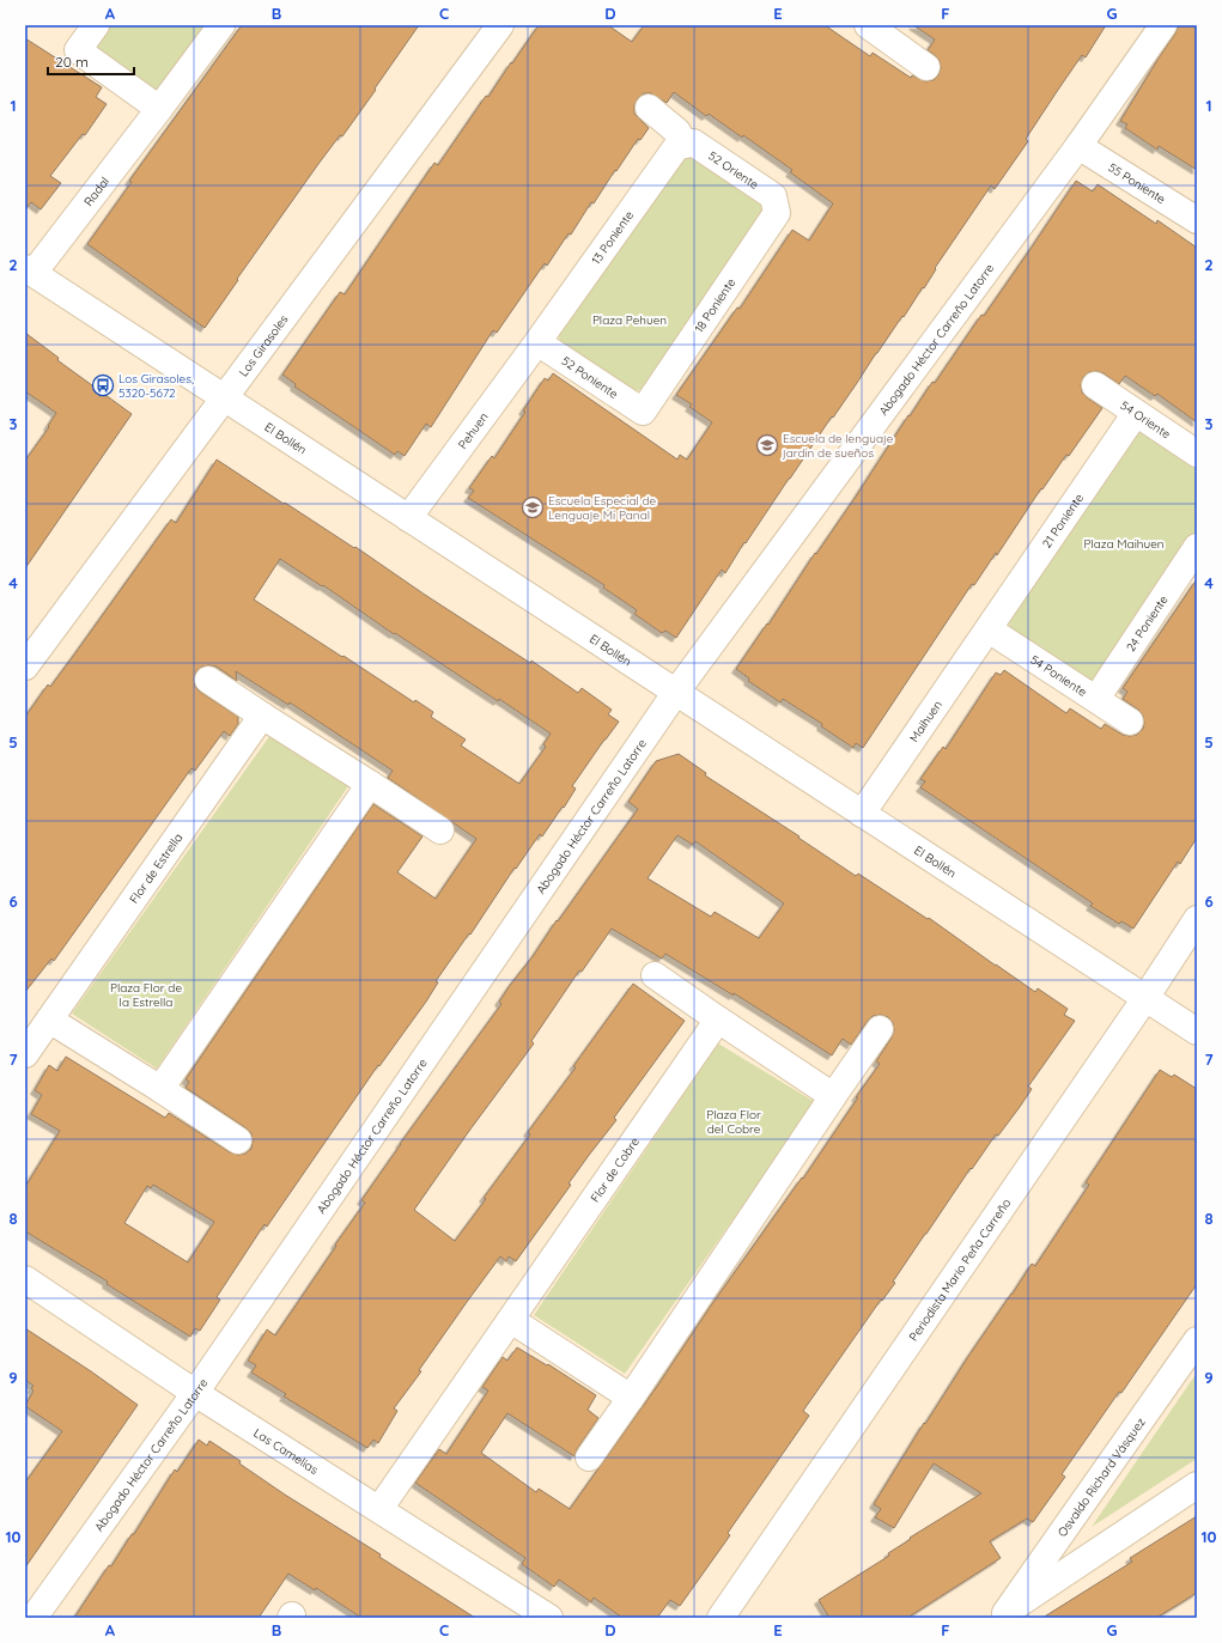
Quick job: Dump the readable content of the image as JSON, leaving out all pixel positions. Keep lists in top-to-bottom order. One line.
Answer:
{"streets":{"street":["52 Oriente","55 Poniente","Radal","13 Poniente","18 Poniente","Abogado Héctor Carreño Latorre","Los Girasoles","52 Poniente","54 Oriente","Pehuen","El Bollén","21 Poniente","24 Poniente","54 Poniente","Maihuen","Flor de Estrella","Flor de Cobre","Periodista Mario Peña Carreño","Las Camelias","Osvaldo Richard Vásquez"]},"crossings":[["52 Oriente","13 Poniente"],["52 Oriente","18 Poniente"],["55 Poniente","Abogado Héctor Carreño Latorre"],["Radal","El Bollén"],["13 Poniente","52 Poniente"],["13 Poniente","Pehuen"],["18 Poniente","52 Poniente"],["Abogado Héctor Carreño Latorre","El Bollén"],["Abogado Héctor Carreño Latorre","Las Camelias"],["Los Girasoles","El Bollén"],["52 Poniente","Pehuen"],["54 Oriente","21 Poniente"],["Pehuen","El Bollén"],["El Bollén","Maihuen"],["El Bollén","Periodista Mario Peña Carreño"],["21 Poniente","54 Poniente"],["21 Poniente","Maihuen"],["24 Poniente","54 Poniente"],["54 Poniente","Maihuen"],["Flor de Cobre","Las Camelias"]],"parks":["Plaza Pehuen","Plaza Maihuen","Plaza Flor de la Estrella","Plaza Flor del Cobre"],"places":{"bus stop":["Los Girasoles, 5320-5672"],"school or university":["Escuela de lenguaje jardin de sueños","Escuela Especial de Lenguaje Mi Panal"]},"scale_bar":"20 m","grid":{"columns":["A","B","C","D","E","F","G"],"rows":["1","2","3","4","5","6","7","8","9","10"]}}
